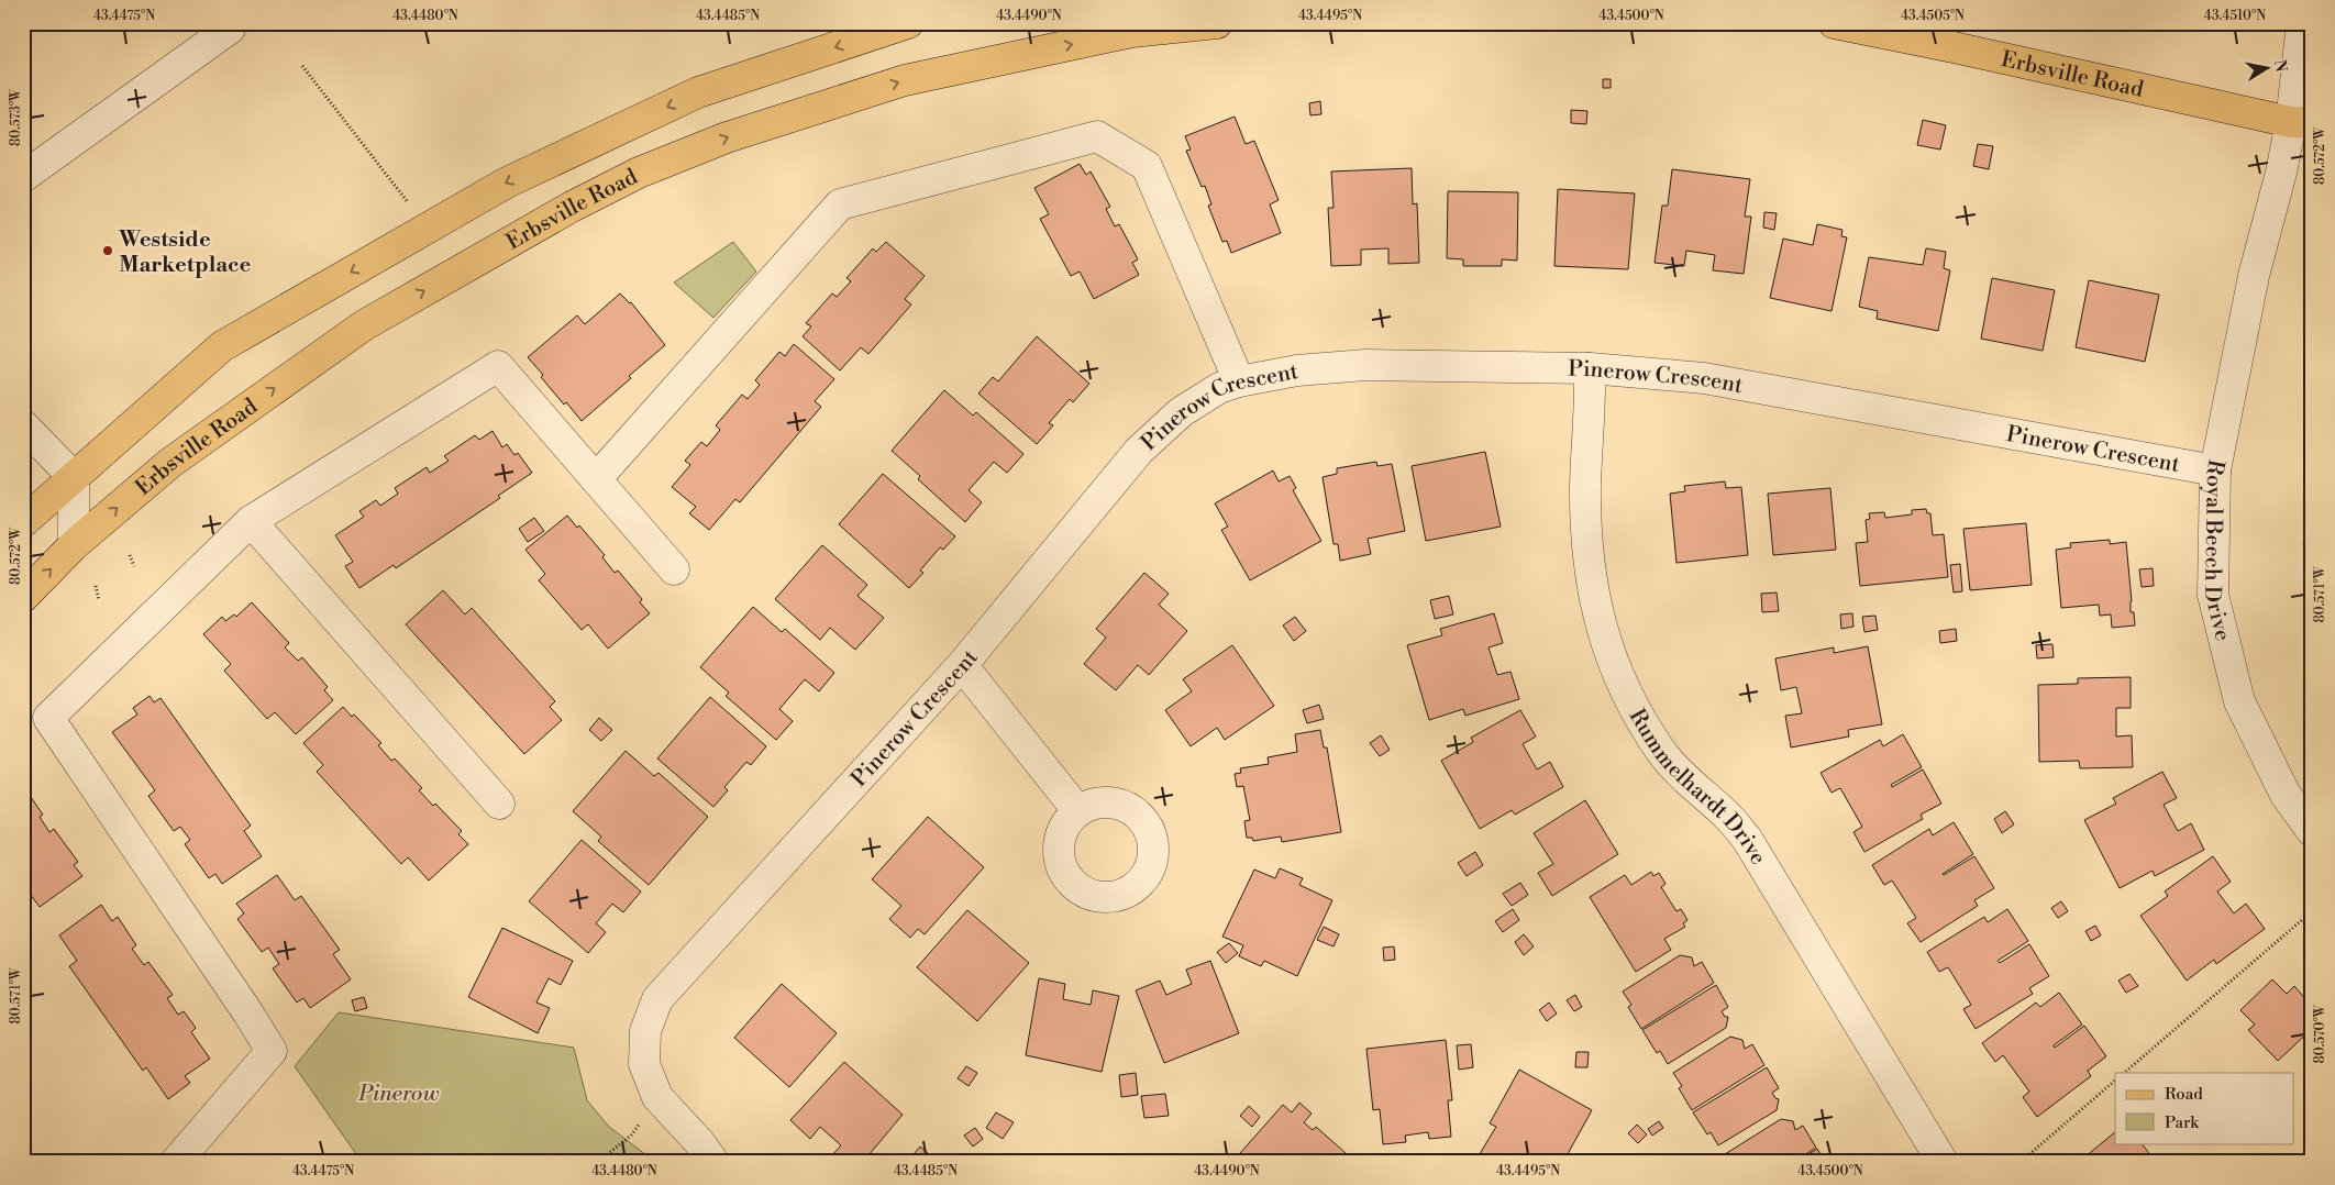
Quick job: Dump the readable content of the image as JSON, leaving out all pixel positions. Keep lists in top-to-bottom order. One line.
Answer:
{"streets":{"main road":["Erbsville Road"],"street":["Pinerow Crescent","Royal Beech Drive","Rummelhardt Drive"]},"crossings":[["Erbsville Road","Royal Beech Drive"],["Pinerow Crescent","Royal Beech Drive"],["Pinerow Crescent","Rummelhardt Drive"]],"parks":["Pinerow"],"places":["Westside Marketplace"],"legend":["Road","Park"],"north":"right","coordinates":["43.4475°N","43.4480°N","43.4485°N","43.4490°N","43.4495°N","43.4500°N","43.4505°N","43.4510°N","80.573°W","80.572°W","80.571°W","80.570°W"]}
